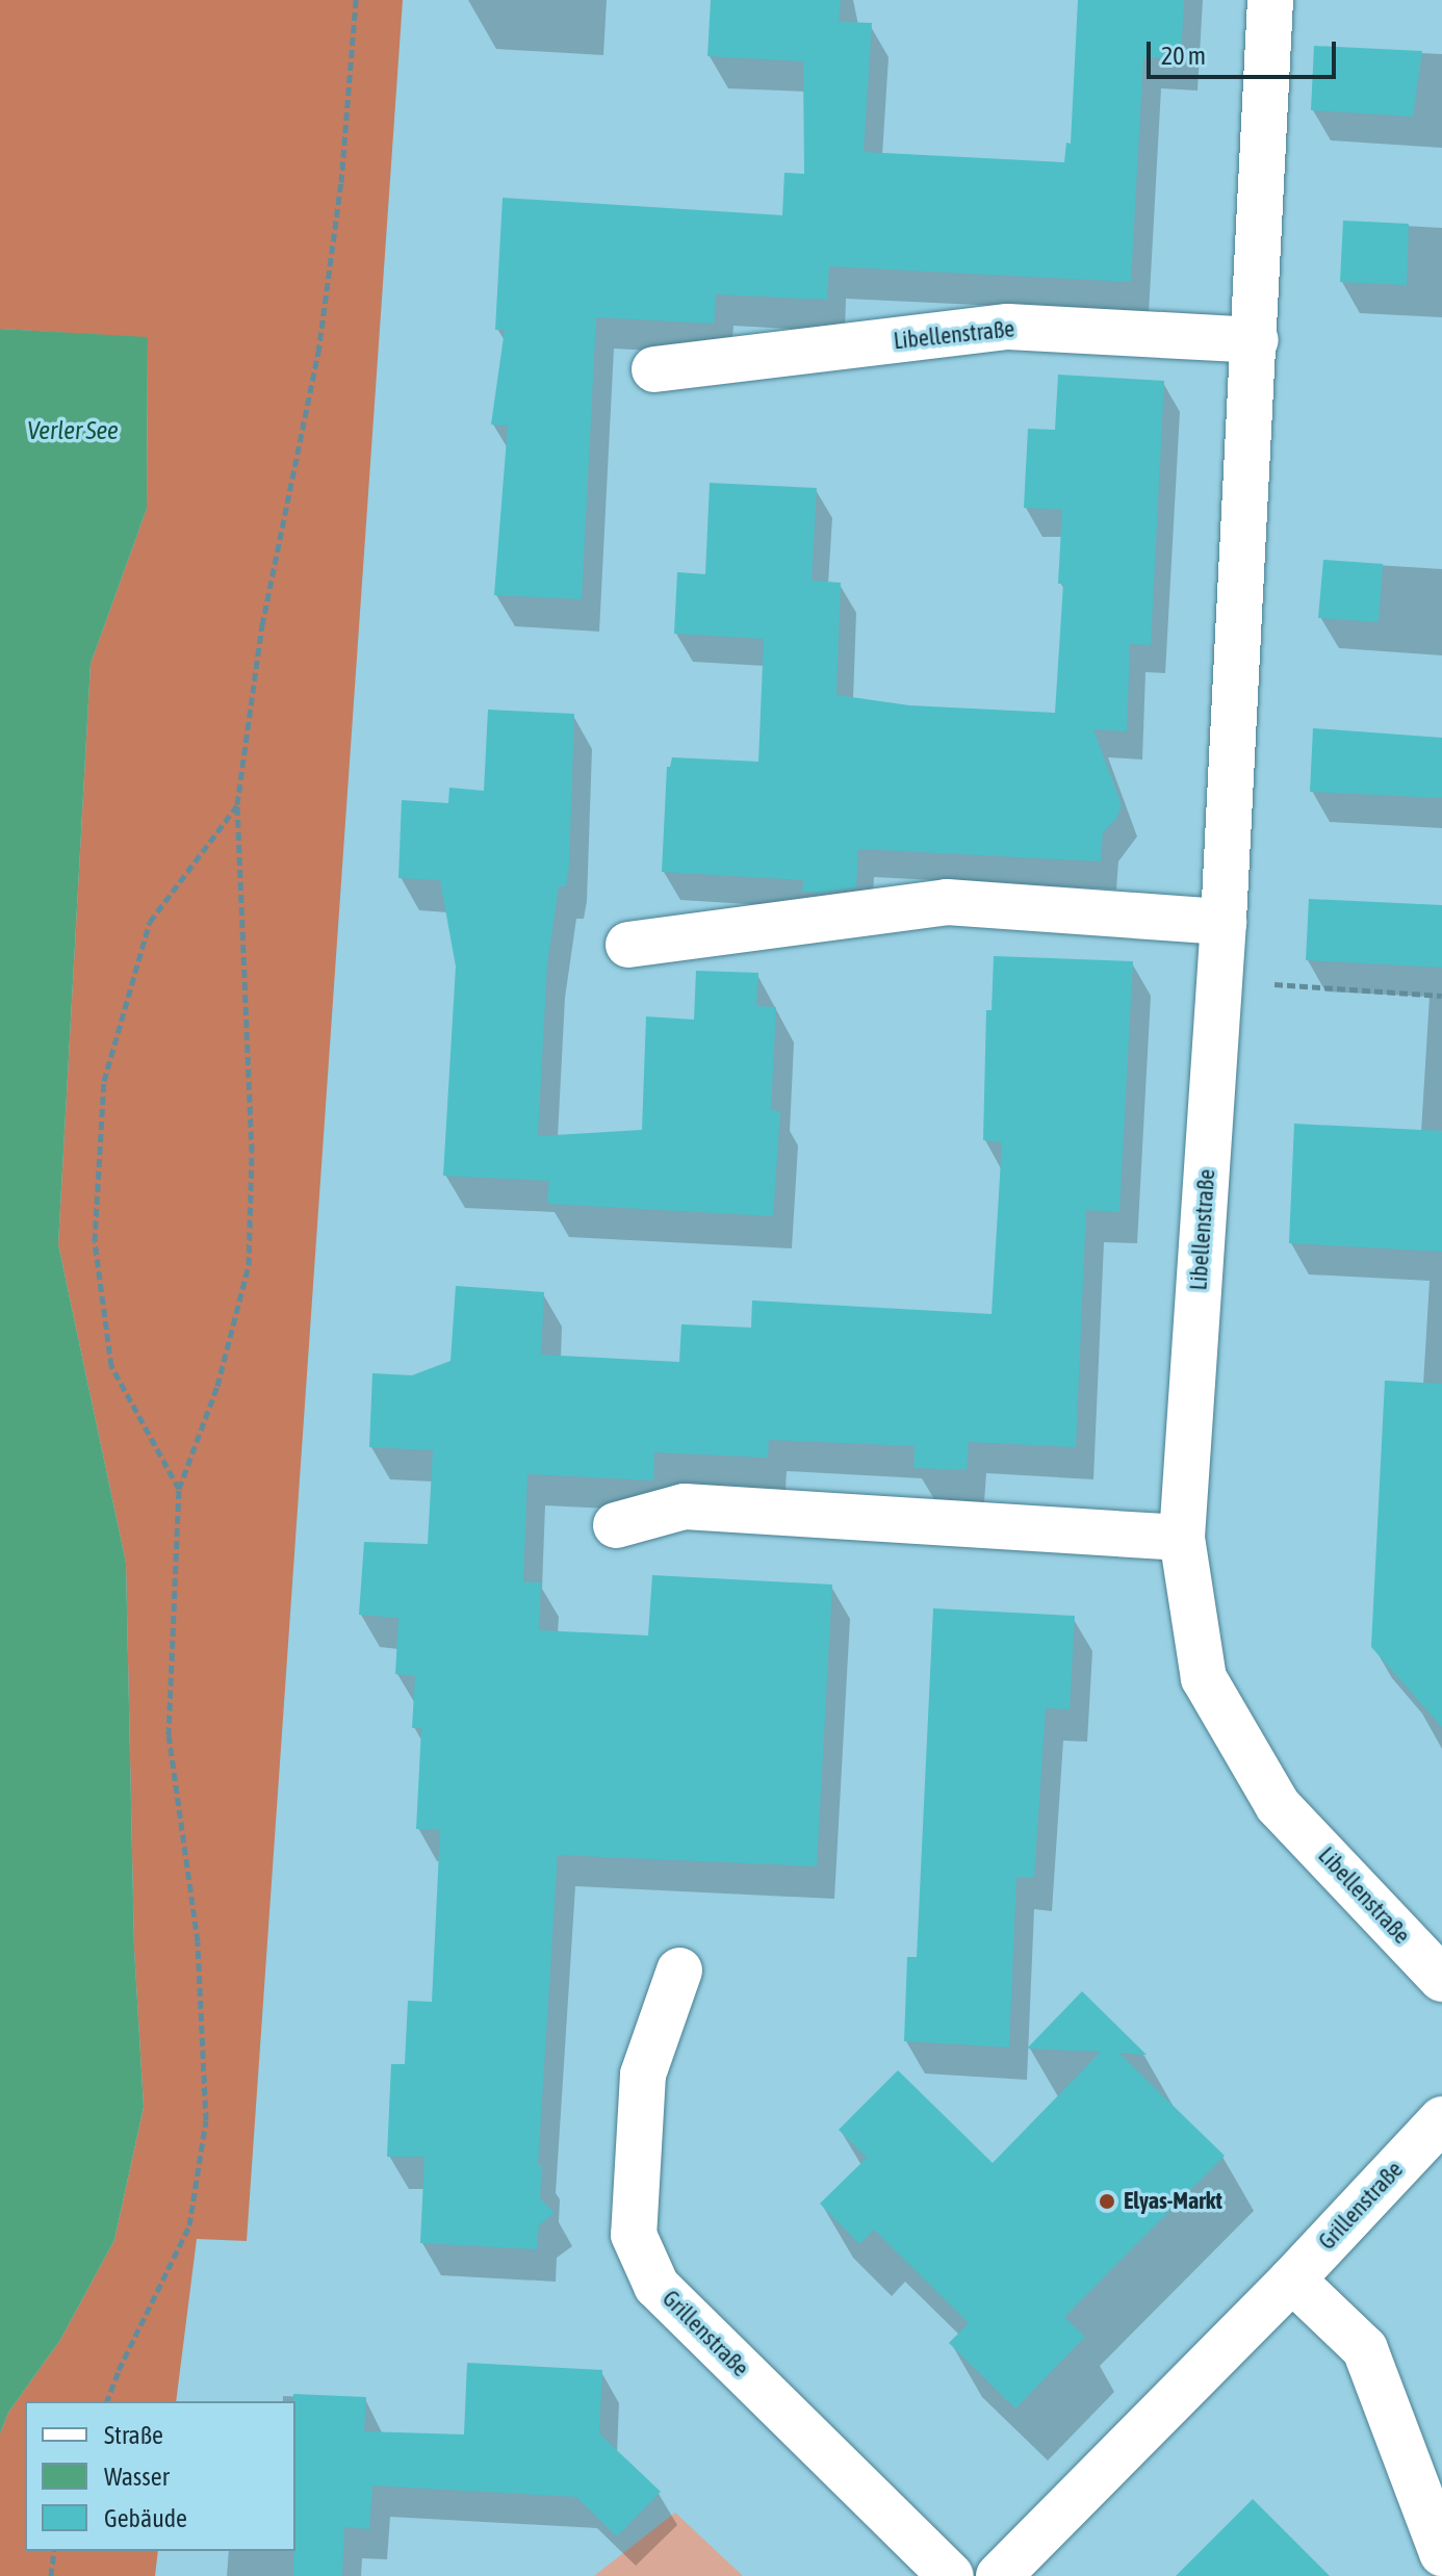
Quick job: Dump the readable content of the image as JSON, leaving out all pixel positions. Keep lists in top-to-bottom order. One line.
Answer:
{"streets":{"street":["Libellenstraße","Grillenstraße"]},"water":["Verler See"],"places":["Elyas-Markt"],"legend":["Straße","Wasser","Gebäude"],"scale_bar":"20 m"}
